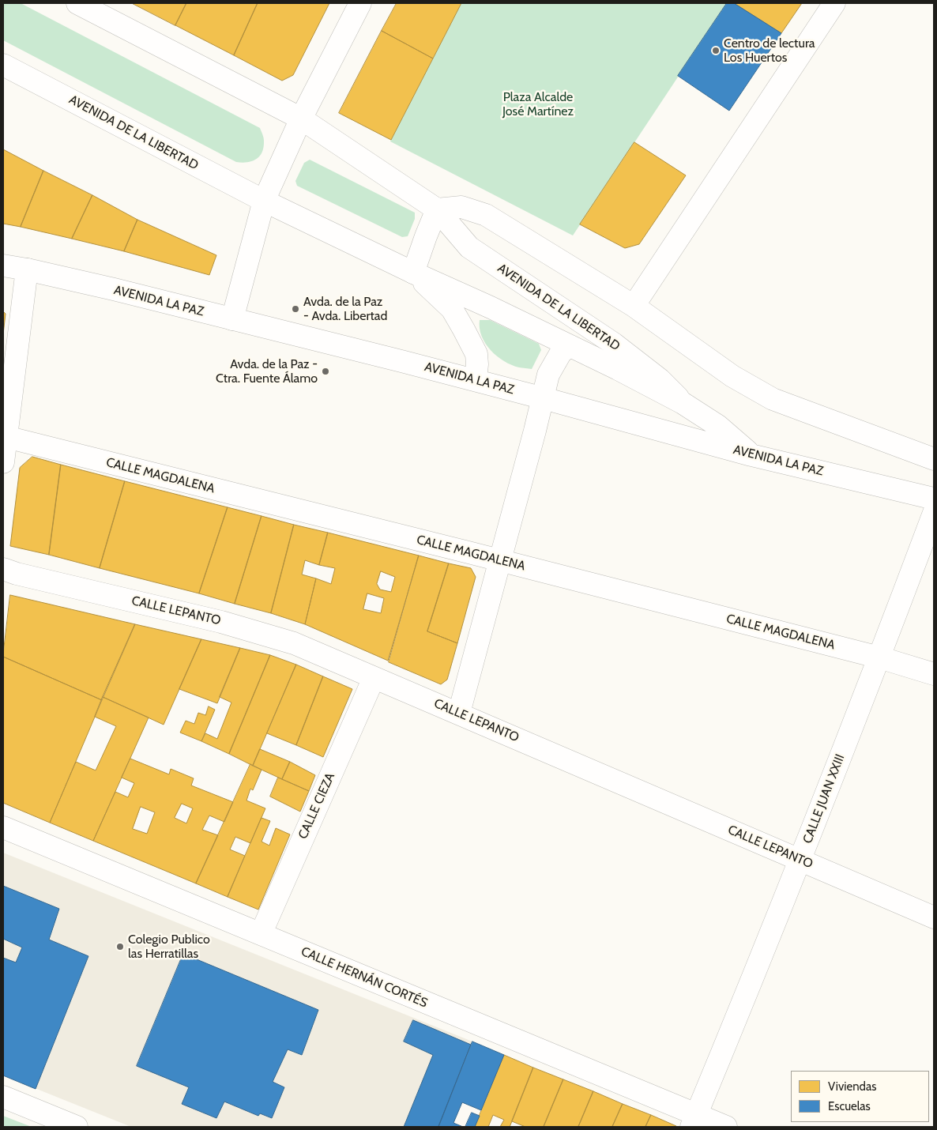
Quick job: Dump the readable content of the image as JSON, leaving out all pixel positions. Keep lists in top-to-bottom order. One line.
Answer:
{"streets":{"street":["AVENIDA DE LA LIBERTAD","AVENIDA LA PAZ","CALLE MAGDALENA","CALLE LEPANTO","CALLE JUAN XXIII","CALLE CIEZA","CALLE HERNÁN CORTÉS"]},"crossings":[["AVENIDA DE LA LIBERTAD","AVENIDA LA PAZ"],["CALLE MAGDALENA","CALLE JUAN XXIII"],["CALLE LEPANTO","CALLE JUAN XXIII"],["CALLE LEPANTO","CALLE CIEZA"],["CALLE JUAN XXIII","CALLE HERNÁN CORTÉS"],["CALLE CIEZA","CALLE HERNÁN CORTÉS"]],"parks":["Plaza Alcalde José Martínez"],"places":["Centro de lectura Los Huertos","Avda. de la Paz - Avda. Libertad","Avda. de la Paz - Ctra. Fuente Álamo","Colegio Publico las Herratillas"],"legend":["Viviendas","Escuelas"]}
